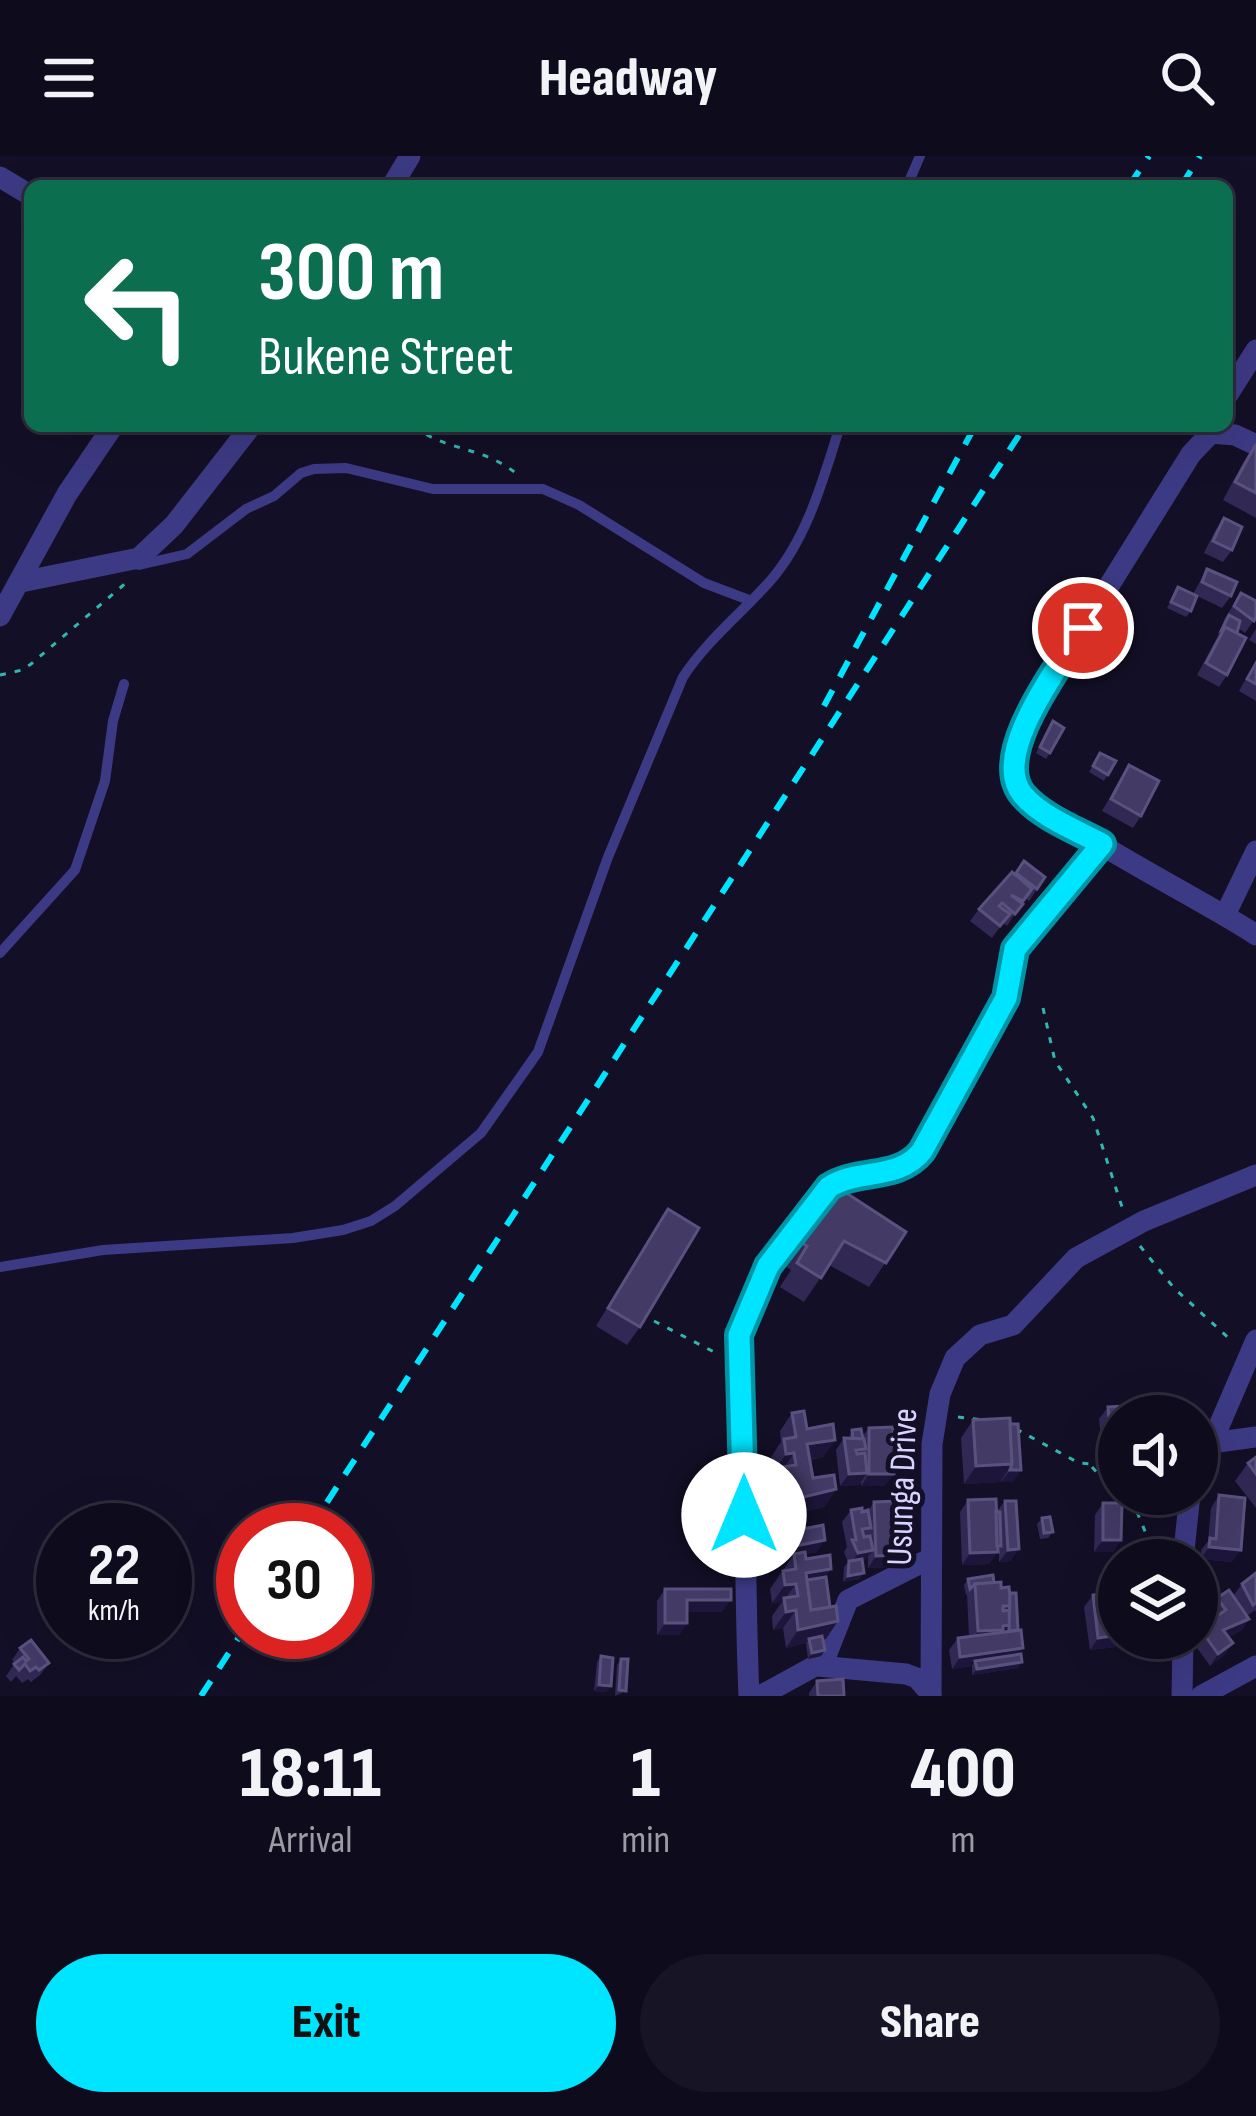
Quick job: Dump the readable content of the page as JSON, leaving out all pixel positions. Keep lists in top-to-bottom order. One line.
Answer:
{"streets":{"street":["Usunga Drive"]},"page":{"header":"Headway","turn":["300 m","Bukene Street"],"speed":"22 km/h","limit":"30","eta":["18:11","Arrival","1","min","400","m"],"buttons":["Exit","Share"]}}
